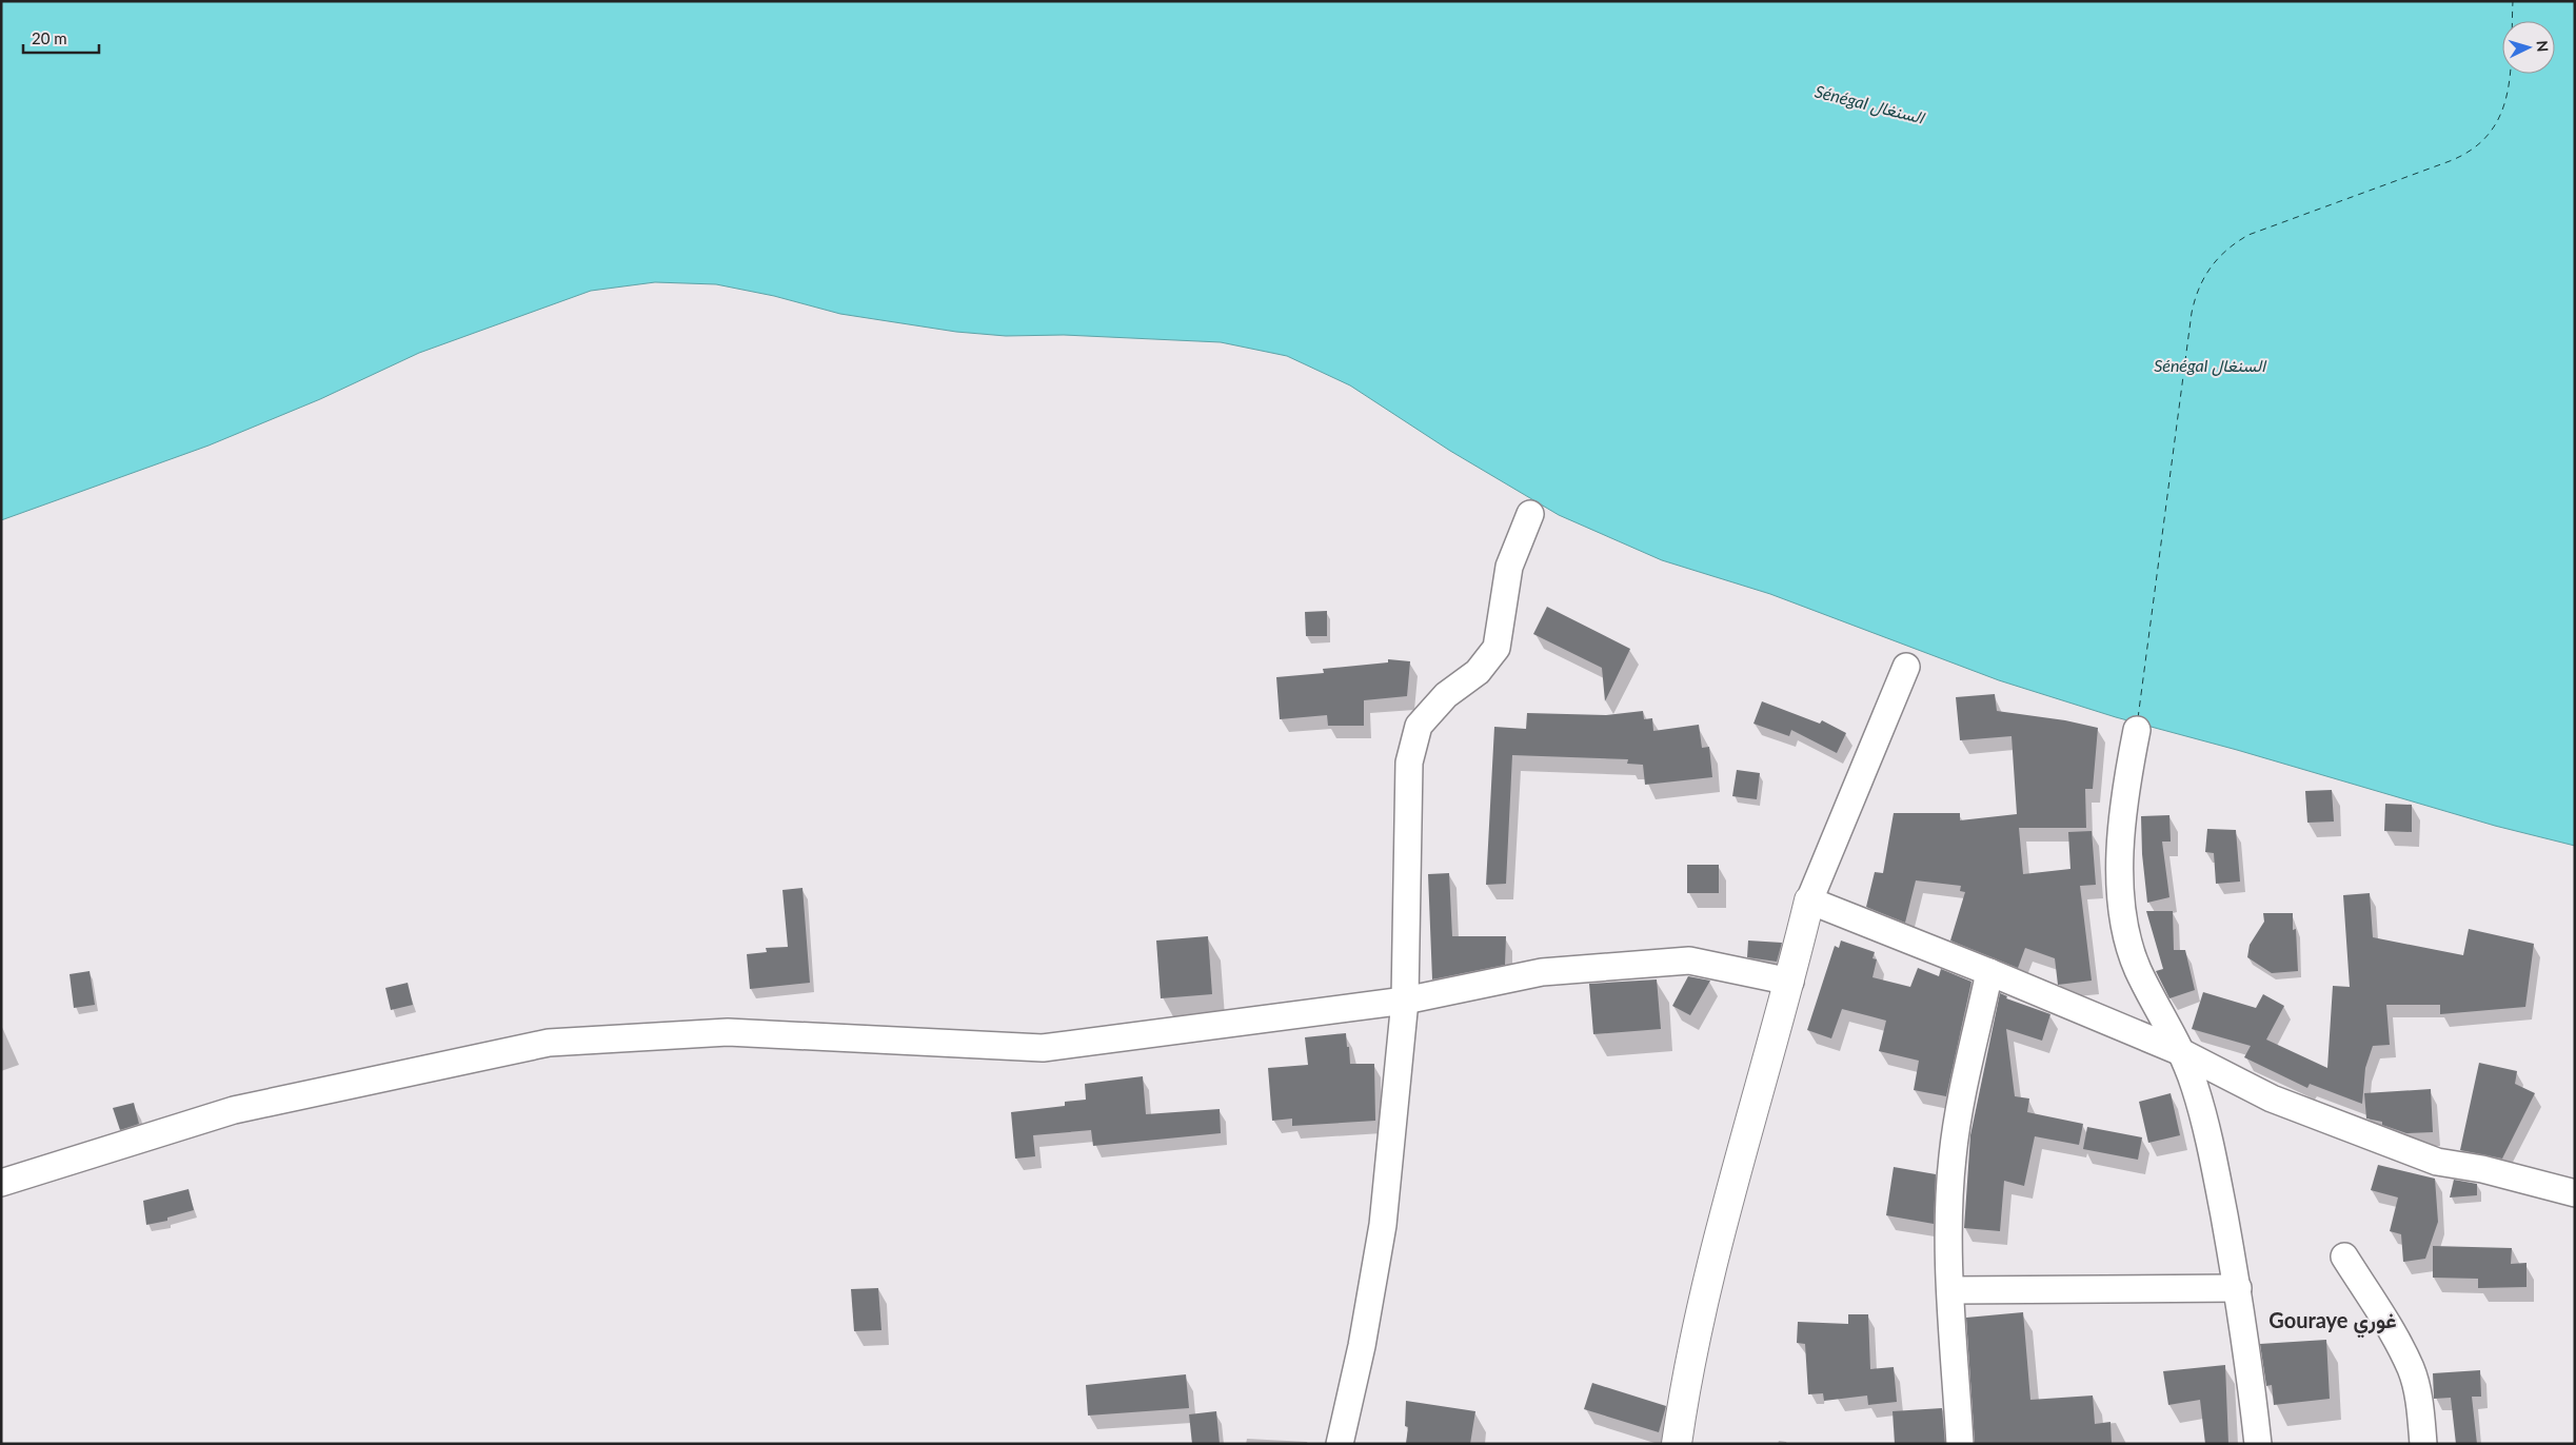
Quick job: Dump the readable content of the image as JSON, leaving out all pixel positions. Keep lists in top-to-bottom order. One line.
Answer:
{"districts":["Gouraye غوري"],"water":["Sénégal السنغال"],"scale_bar":"20 m","north":"right"}
